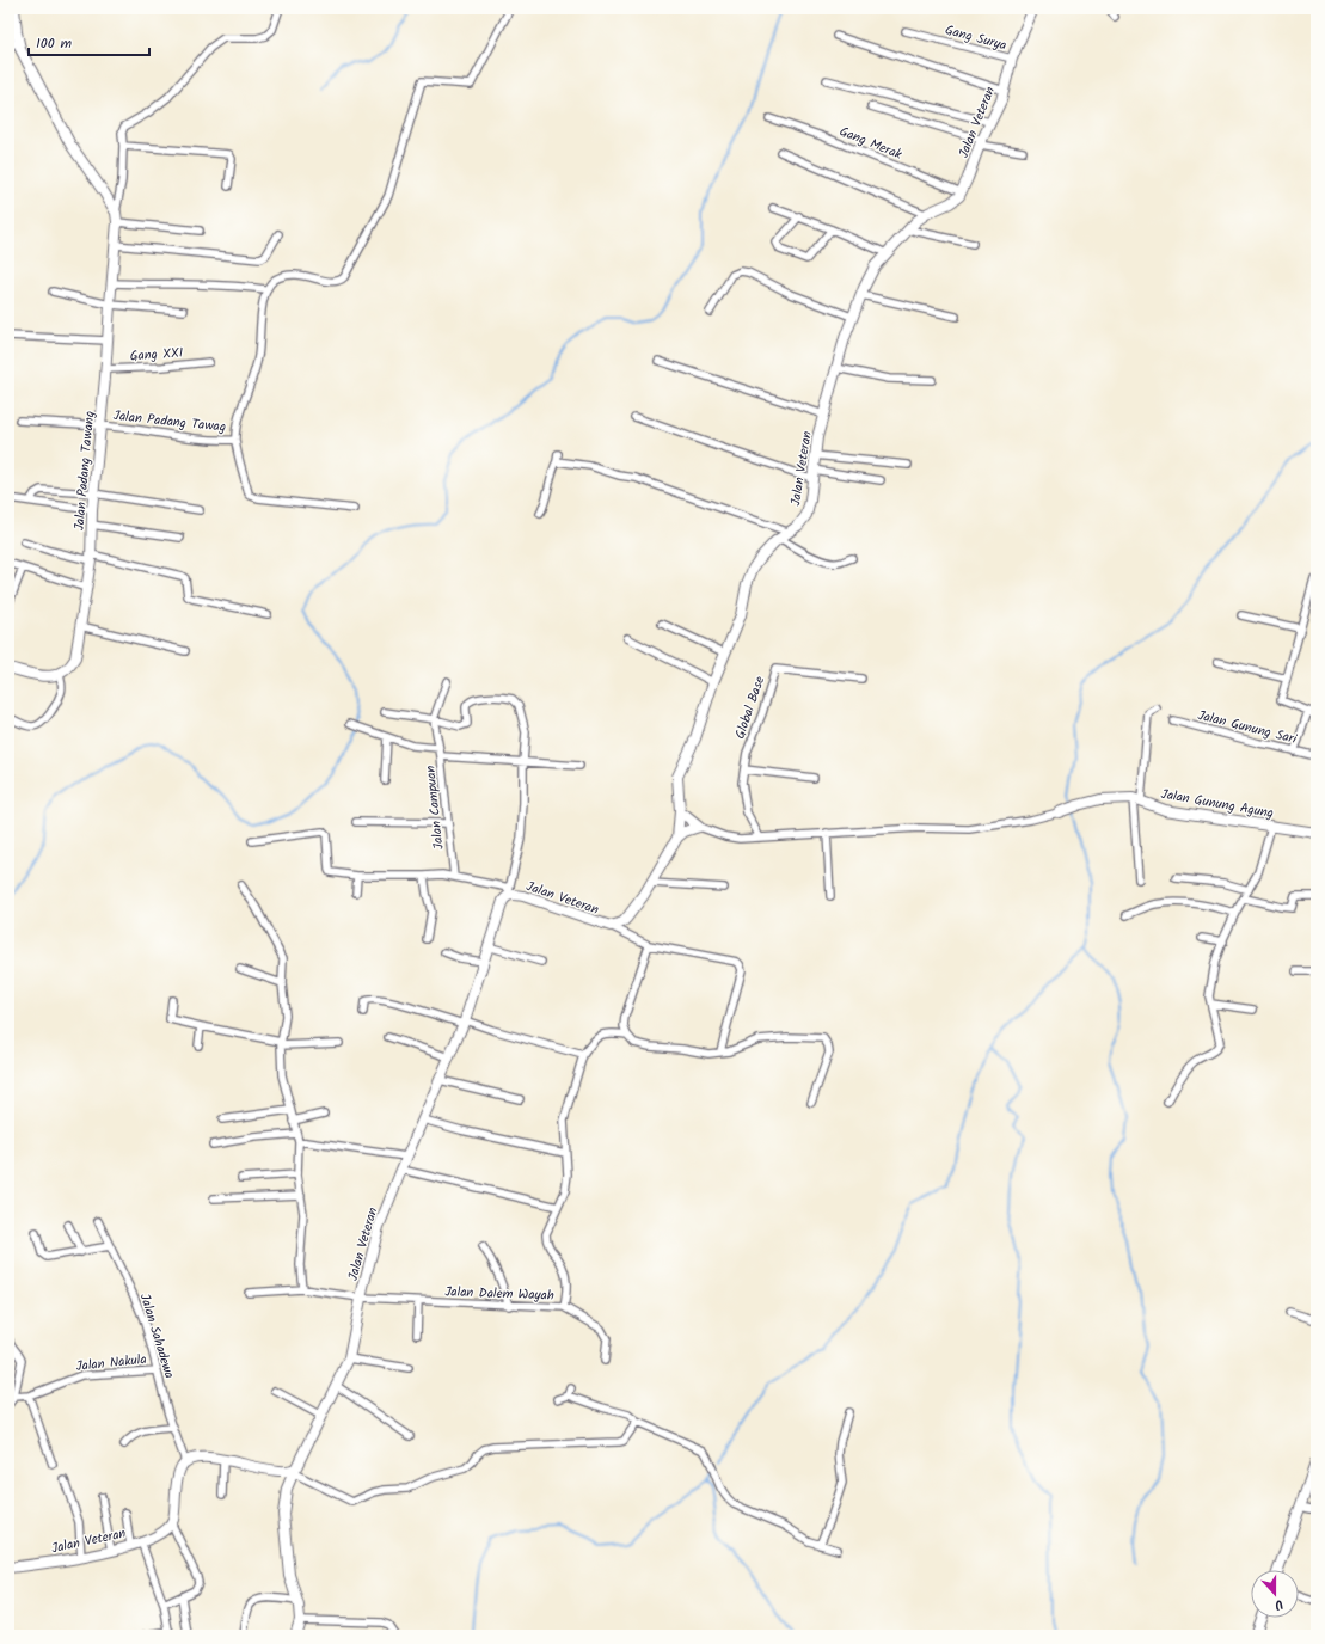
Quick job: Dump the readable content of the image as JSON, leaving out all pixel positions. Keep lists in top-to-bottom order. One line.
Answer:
{"streets":{"street":["Gang Surya","Jalan Veteran","Gang Merak","Gang XXI","Jalan Padang Tawag","Jalan Padang Tawang","Global Base","Jalan Gunung Sari","Jalan Gunung Agung","Jalan Campuan","Jalan Dalem Wayah","Jalan Sahadewa","Jalan Nakula"]},"crossings":[["Gang Surya","Jalan Veteran"],["Jalan Veteran","Gang Merak"],["Jalan Veteran","Jalan Dalem Wayah"],["Gang XXI","Jalan Padang Tawang"],["Jalan Padang Tawag","Jalan Padang Tawang"],["Jalan Sahadewa","Jalan Nakula"]],"scale_bar":"100 m","north":"bottom"}
